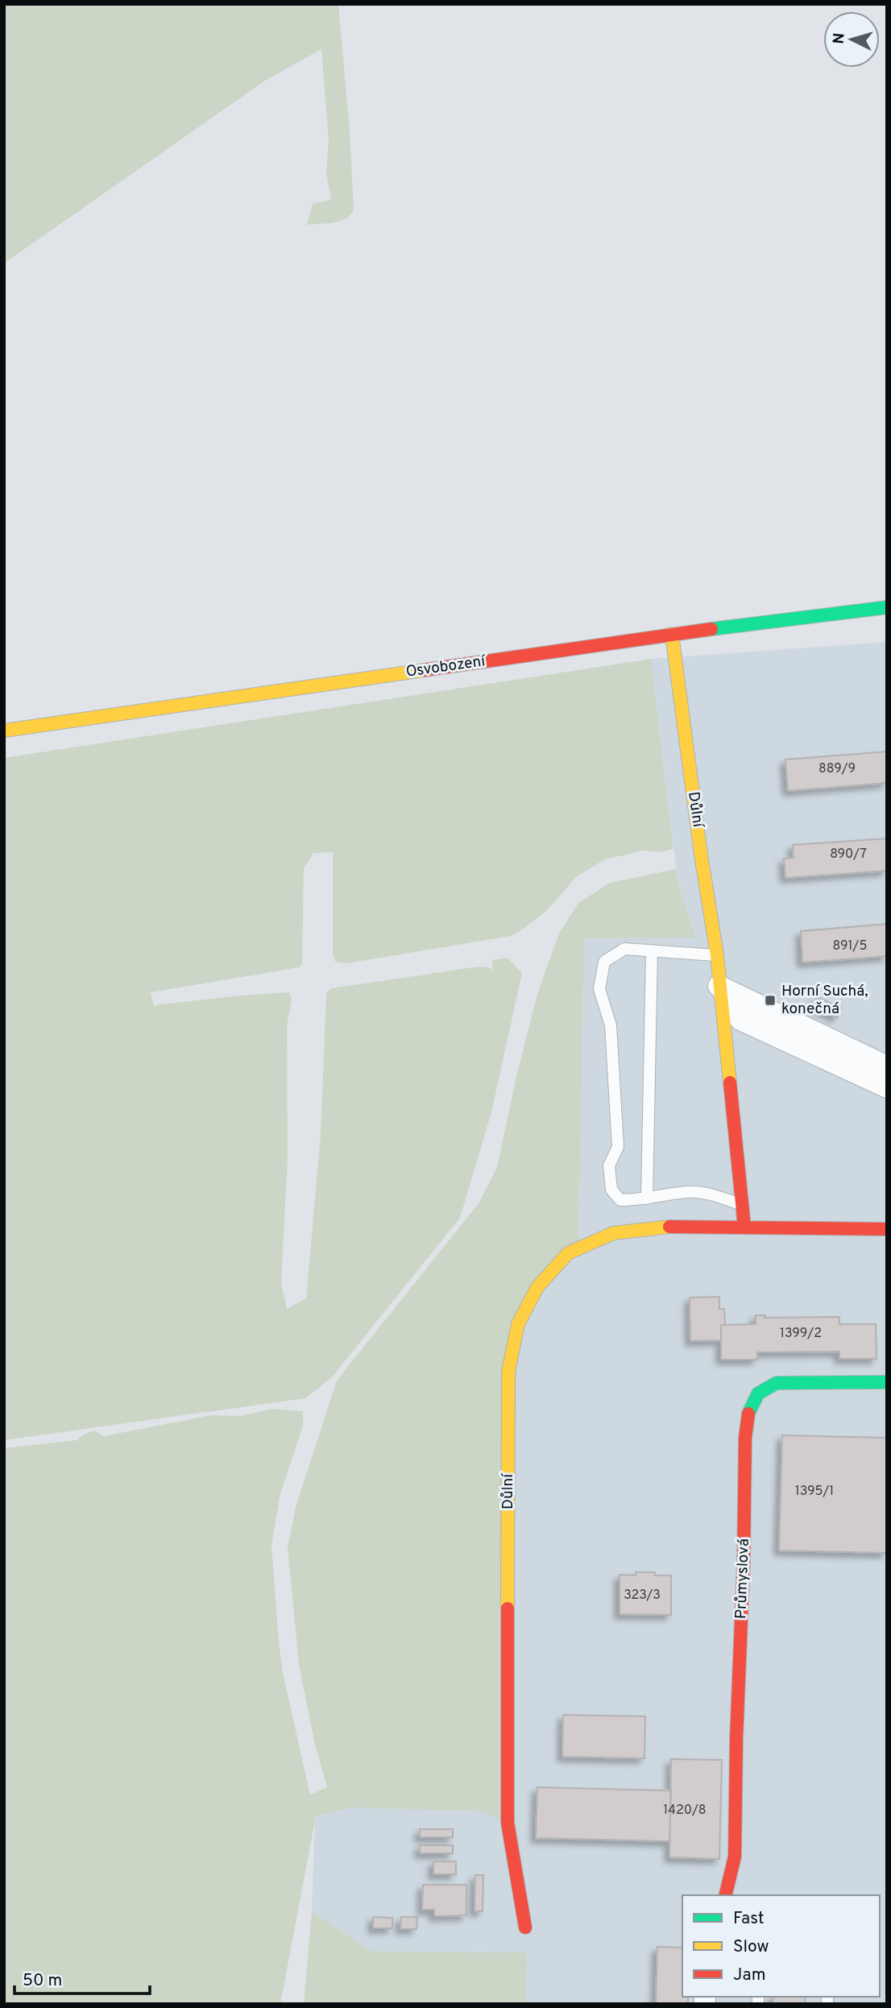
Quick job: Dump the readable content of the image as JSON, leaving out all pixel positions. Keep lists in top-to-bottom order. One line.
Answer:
{"streets":{"street":["Osvobození","Důlní","Průmyslová"]},"crossings":[["Osvobození","Důlní"]],"places":{"transit":["Horní Suchá, konečná"]},"house_numbers":["889/9","890/7","891/5","1399/2","1395/1","323/3","1420/8"],"legend":["Fast","Slow","Jam"],"scale_bar":"50 m","north":"left"}
